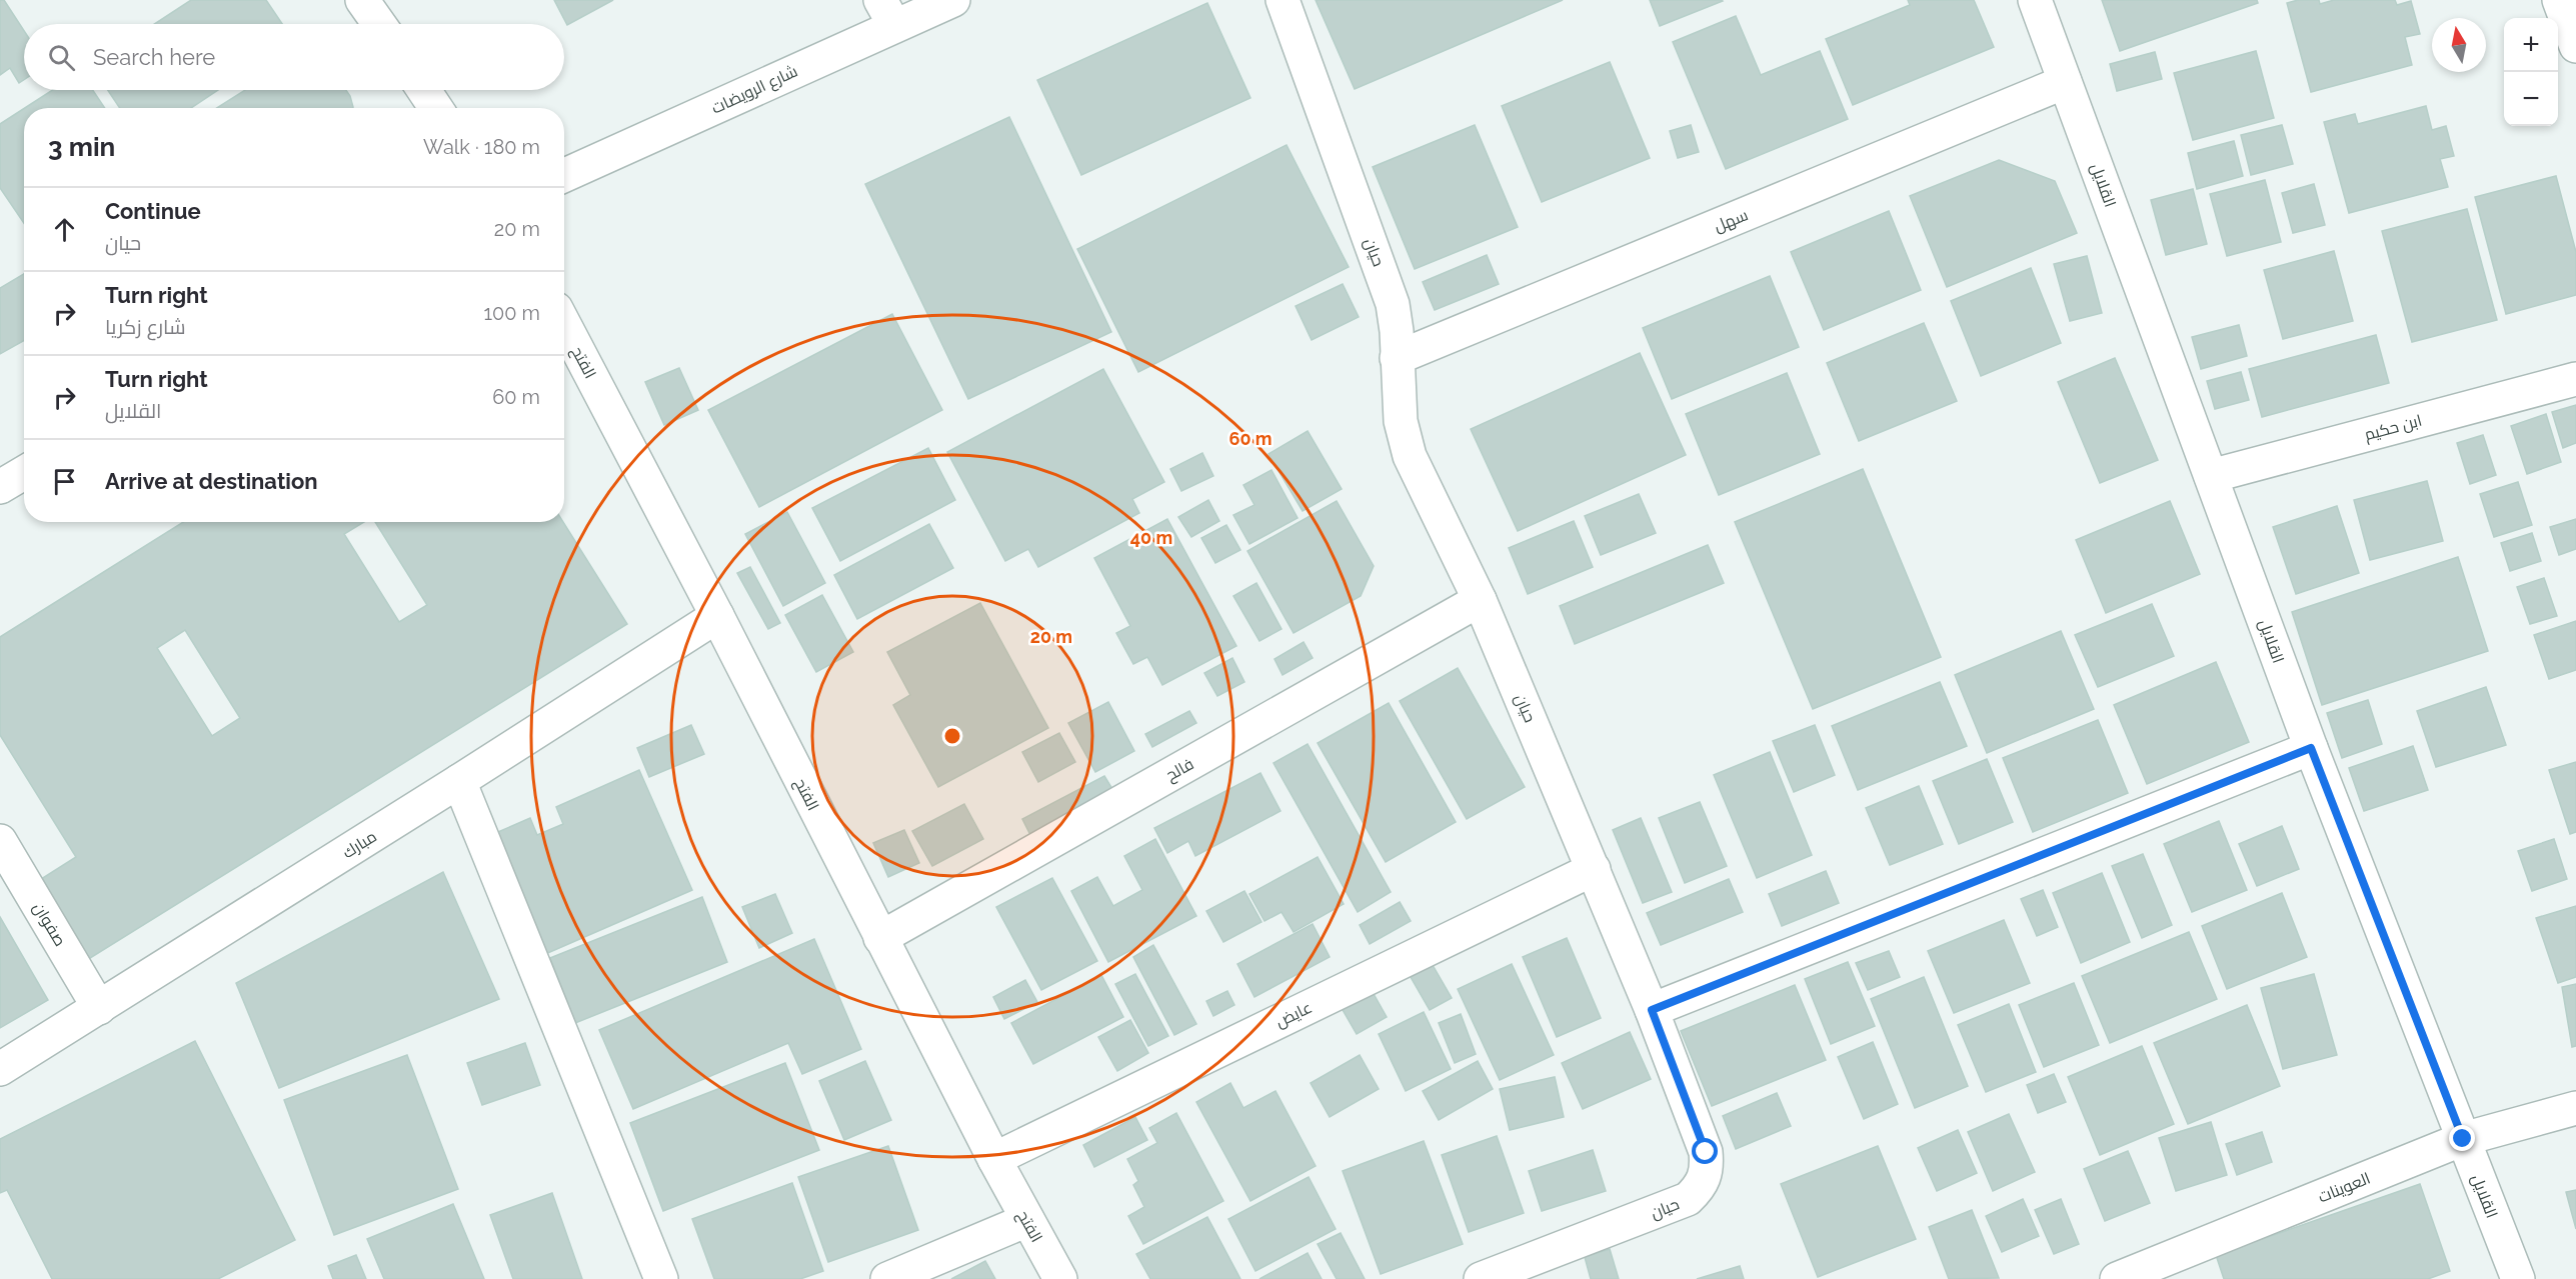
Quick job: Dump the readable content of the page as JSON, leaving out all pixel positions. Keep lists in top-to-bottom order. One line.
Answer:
{"streets":{"street":["شارع الرويضات","القلايل","سهل","حيان","الفتح","ابن حكيم","فالح","مبارك","صفوان","عايض","العوينات"]},"crossings":[["القلايل","سهل"],["القلايل","ابن حكيم"],["القلايل","العوينات"],["سهل","حيان"],["حيان","فالح"],["حيان","عايض"],["الفتح","فالح"],["الفتح","مبارك"],["الفتح","عايض"],["مبارك","صفوان"]],"north":"top","page":{"map_buttons":["+","−"],"search":"Search here","heading":["3 min","Walk · 180 m"],"list":[["Continue","حيان","20 m"],["Turn right","شارع زكريا","100 m"],["Turn right","القلايل","60 m"],"Arrive at destination"]},"rings":["60 m","40 m","20 m"]}
